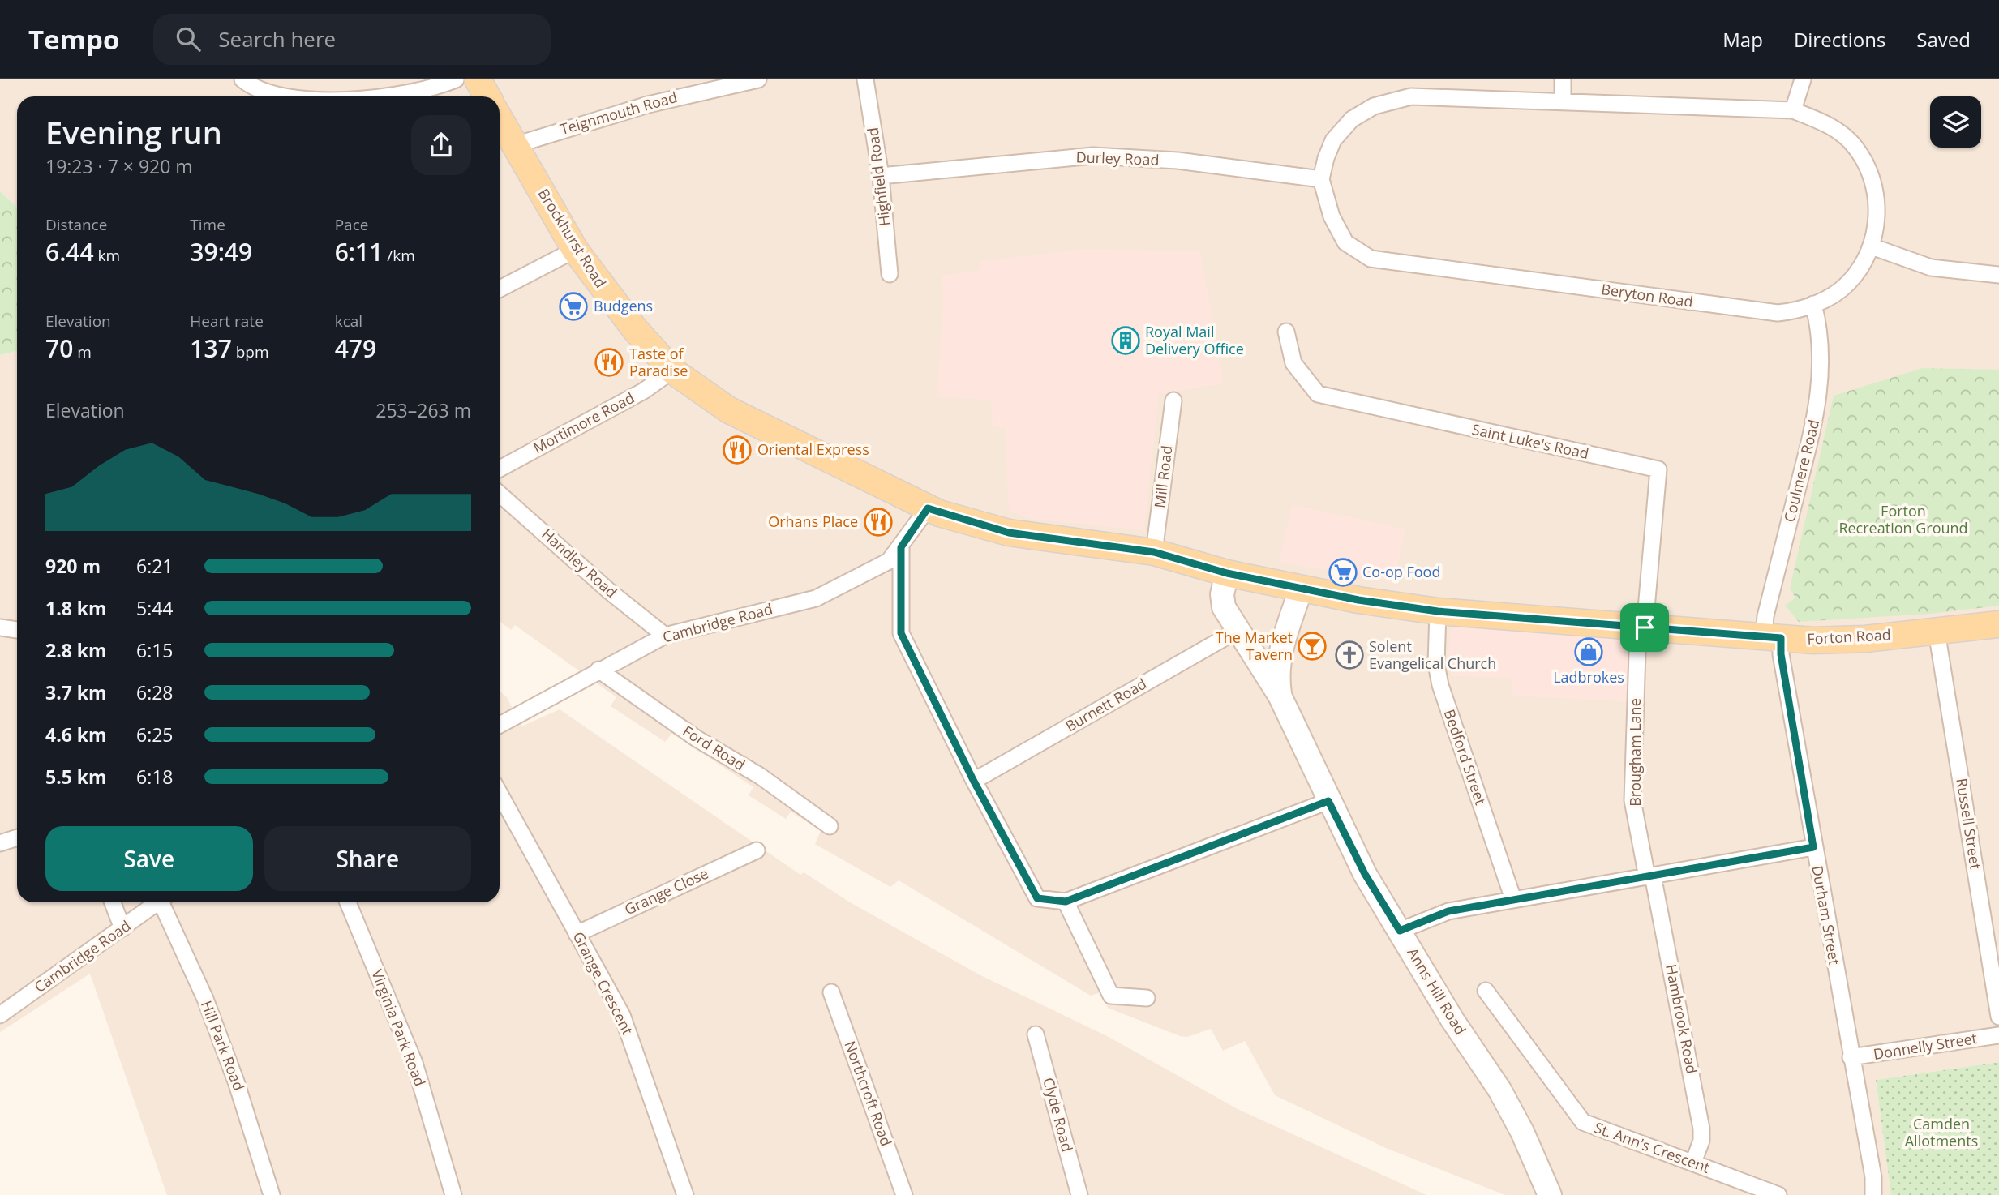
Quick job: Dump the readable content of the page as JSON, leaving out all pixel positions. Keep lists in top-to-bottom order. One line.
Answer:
{"streets":{"main road":["Brockhurst Road","Forton Road"],"street":["Teignmouth Road","Durley Road","Highfield Road","Beryton Road","Mortimore Road","Saint Luke's Road","Coulmere Road","Mill Road","Handley Road","Cambridge Road","Burnett Road","Ford Road","Brougham Lane","Bedford Street","Russell Street","Grange Close","Durham Street","Grange Crescent","Anns Hill Road","Hambrook Road","Virginia Park Road","Hill Park Road","Donnelly Street","Northcroft Road","Clyde Road","St. Ann's Crescent"]},"crossings":[["Teignmouth Road","Brockhurst Road"],["Durley Road","Highfield Road"],["Durley Road","Beryton Road"],["Brockhurst Road","Mortimore Road"],["Brockhurst Road","Mill Road"],["Brockhurst Road","Cambridge Road"],["Brockhurst Road","Forton Road"],["Brockhurst Road","Anns Hill Road"],["Beryton Road","Coulmere Road"],["Saint Luke's Road","Forton Road"],["Saint Luke's Road","Brougham Lane"],["Coulmere Road","Forton Road"],["Coulmere Road","Durham Street"],["Handley Road","Cambridge Road"],["Cambridge Road","Ford Road"],["Forton Road","Brougham Lane"],["Forton Road","Bedford Street"],["Forton Road","Russell Street"],["Forton Road","Durham Street"],["Forton Road","Anns Hill Road"],["Burnett Road","Anns Hill Road"],["Brougham Lane","Hambrook Road"],["Grange Close","Grange Crescent"],["Durham Street","Donnelly Street"],["Hambrook Road","St. Ann's Crescent"]],"parks":["Forton Recreation Ground","Camden Allotments"],"places":{"supermarket":["Budgens","Co-op Food"],"building":["Royal Mail Delivery Office"],"restaurant":["Taste of Paradise","Oriental Express","Orhans Place"],"bar":["The Market Tavern"],"shop":["Ladbrokes"],"church":["Solent Evangelical Church"]},"page":{"header":"Tempo","search":"Search here","nav":["Map","Directions","Saved"],"heading":["Evening run","19:23 · 7 × 920 m"],"stats":[["Distance","6.44 km"],["Time","39:49"],["Pace","6:11 /km"],["Elevation","70 m"],["Heart rate","137 bpm"],["kcal","479"]],"chart":["Elevation","253–263 m"],"list":[{"name":"920 m","note":"6:21"},{"name":"1.8 km","note":"5:44"},{"name":"2.8 km","note":"6:15"},{"name":"3.7 km","note":"6:28"},{"name":"4.6 km","note":"6:25"},{"name":"5.5 km","note":"6:18"}],"buttons":["Save","Share"]}}
